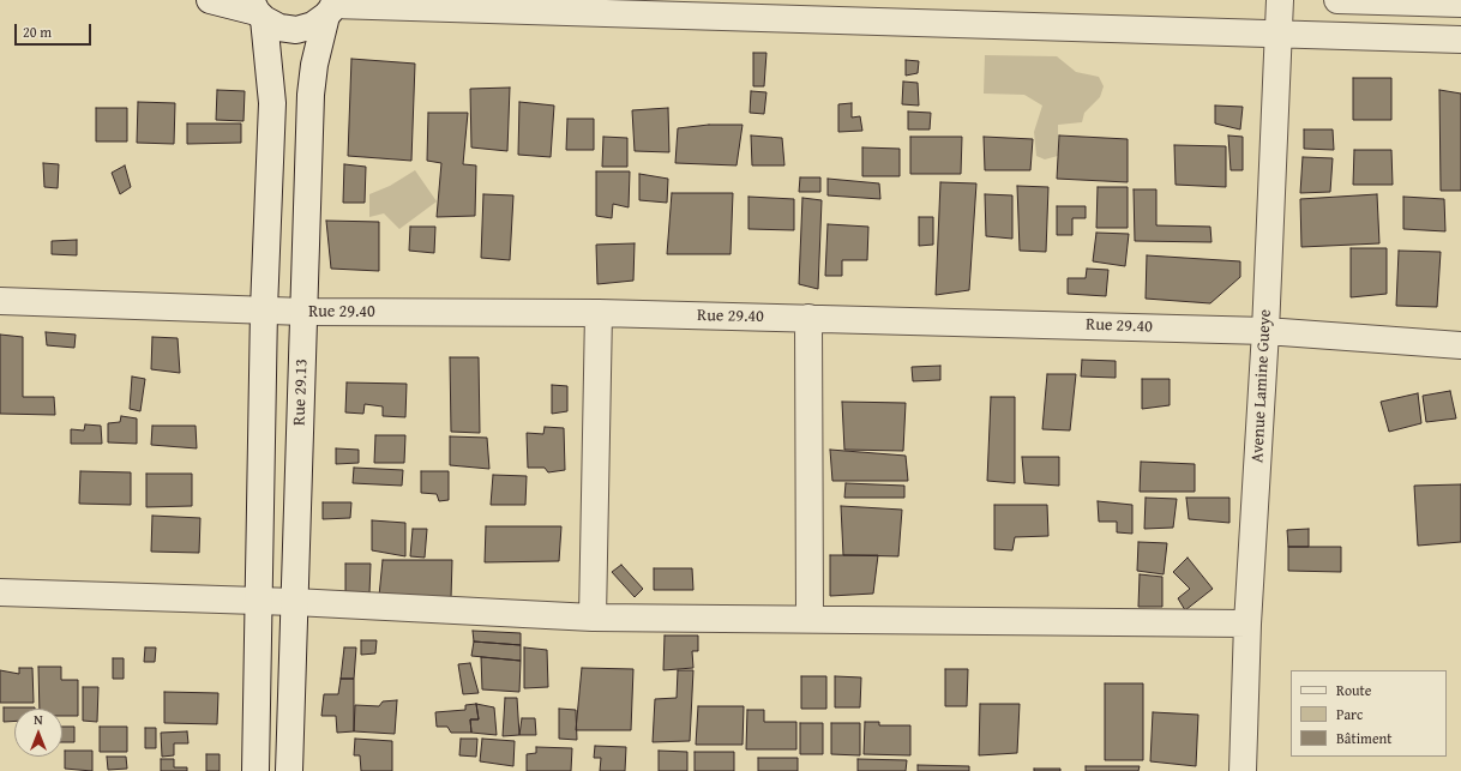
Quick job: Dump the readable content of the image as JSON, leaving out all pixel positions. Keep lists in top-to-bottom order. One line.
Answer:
{"streets":{"street":["Rue 29.40","Avenue Lamine Gueye","Rue 29.13"]},"crossings":[["Rue 29.40","Avenue Lamine Gueye"],["Rue 29.40","Rue 29.13"]],"legend":["Route","Parc","Bâtiment"],"scale_bar":"20 m","north":"top"}
